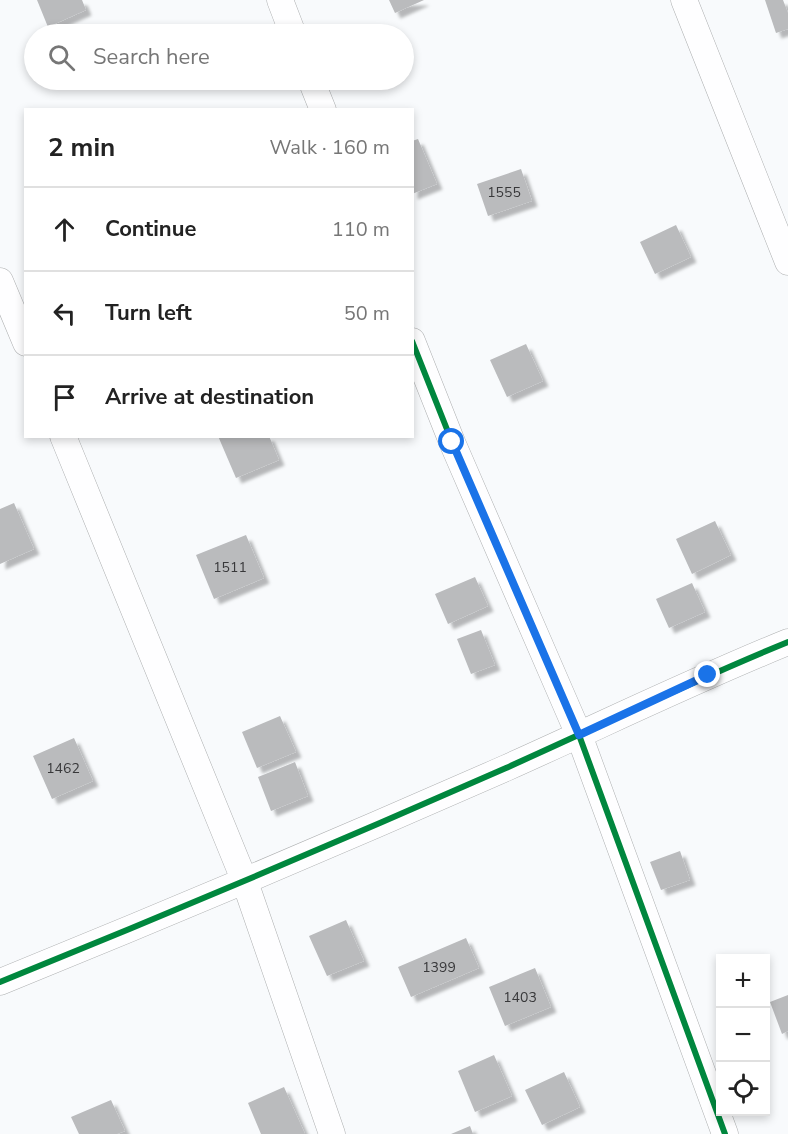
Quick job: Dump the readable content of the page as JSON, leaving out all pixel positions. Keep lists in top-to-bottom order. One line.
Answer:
{"house_numbers":["1555","1511","1462","1399","1403"],"page":{"search":"Search here","heading":["2 min","Walk · 160 m"],"list":[["Continue","110 m"],["Turn left","50 m"],"Arrive at destination"],"map_buttons":["+","−"]}}
